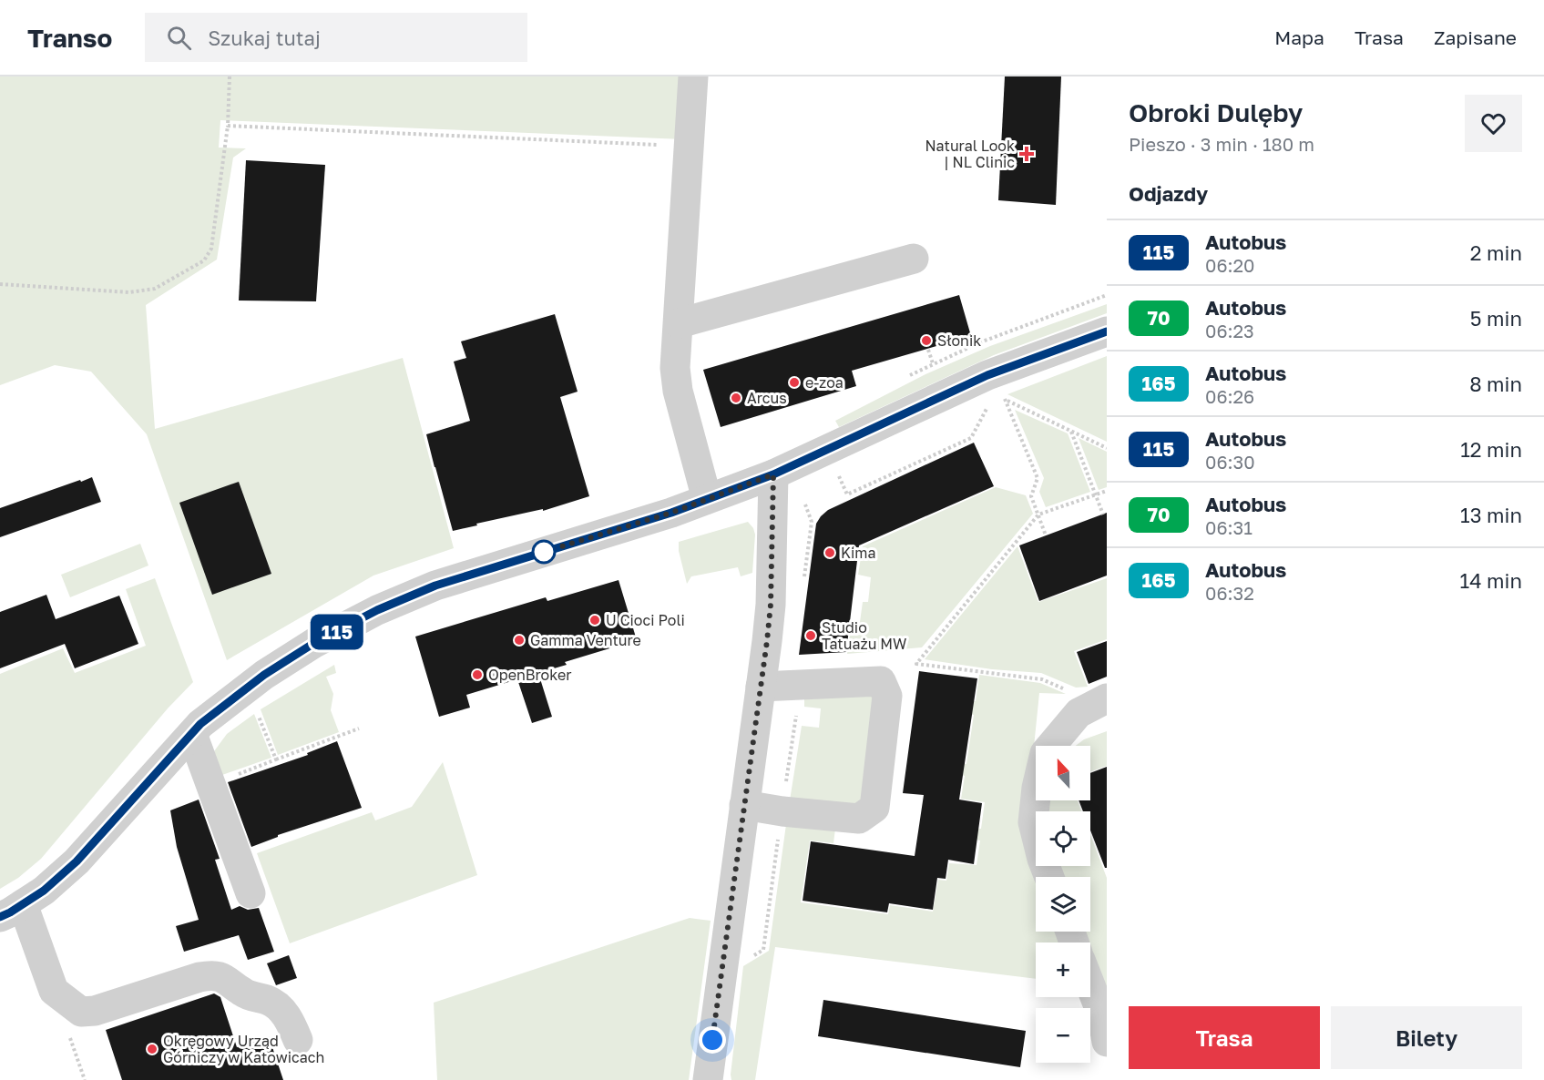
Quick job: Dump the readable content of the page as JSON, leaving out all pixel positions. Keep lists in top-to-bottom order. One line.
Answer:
{"places":{"health":["Natural Look | NL Clinic"],"other":["Słonik","e-zoa","Arcus","Kima","U Cioci Poli","Studio Tatuażu MW","Gamma Venture","OpenBroker","Okręgowy Urząd Górniczy w Katowicach"]},"lines":["bus line 115"],"north":"top","page":{"header":"Transo","search":"Szukaj tutaj","nav":["Mapa","Trasa","Zapisane"],"on_map":"115","heading":[["Obroki Dulęby","Pieszo · 3 min · 180 m"],"Odjazdy"],"list":[{"mark":"115","name":"Autobus","note":"06:20","value":"2 min"},{"mark":"70","name":"Autobus","note":"06:23","value":"5 min"},{"mark":"165","name":"Autobus","note":"06:26","value":"8 min"},{"mark":"115","name":"Autobus","note":"06:30","value":"12 min"},{"mark":"70","name":"Autobus","note":"06:31","value":"13 min"},{"mark":"165","name":"Autobus","note":"06:32","value":"14 min"}],"map_buttons":["+","−"],"buttons":["Trasa","Bilety"]}}
